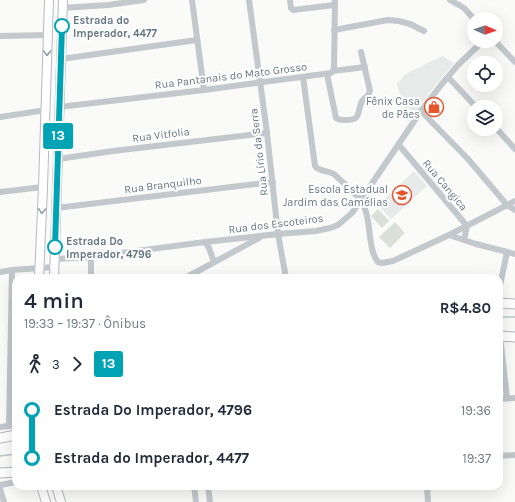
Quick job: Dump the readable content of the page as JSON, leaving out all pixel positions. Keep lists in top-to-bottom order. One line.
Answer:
{"streets":{"street":["Rua Pantanais do Mato Grosso","Rua Vitfolia","Rua Lírio da Serra","Rua Branquilho","Rua Cangica","Rua dos Escoteiros"]},"crossings":[["Rua Pantanais do Mato Grosso","Rua Lírio da Serra"],["Rua Vitfolia","Rua Lírio da Serra"],["Rua Lírio da Serra","Rua Branquilho"],["Rua Lírio da Serra","Rua dos Escoteiros"],["Rua Cangica","Rua dos Escoteiros"]],"places":{"other":["Estrada do Imperador, 4477","Estrada Do Imperador, 4796"],"shop":["Fênix Casa de Pães"],"school or university":["Escola Estadual Jardim das Camélias"]},"lines":["bus line 13"],"north":"right","page":{"on_map":"13","heading":["4 min","19:33 – 19:37 · Ônibus","R$4.80"],"legs":["3","13"],"list":[{"name":"Estrada Do Imperador, 4796","value":"19:36"},{"name":"Estrada do Imperador, 4477","value":"19:37"}]}}
